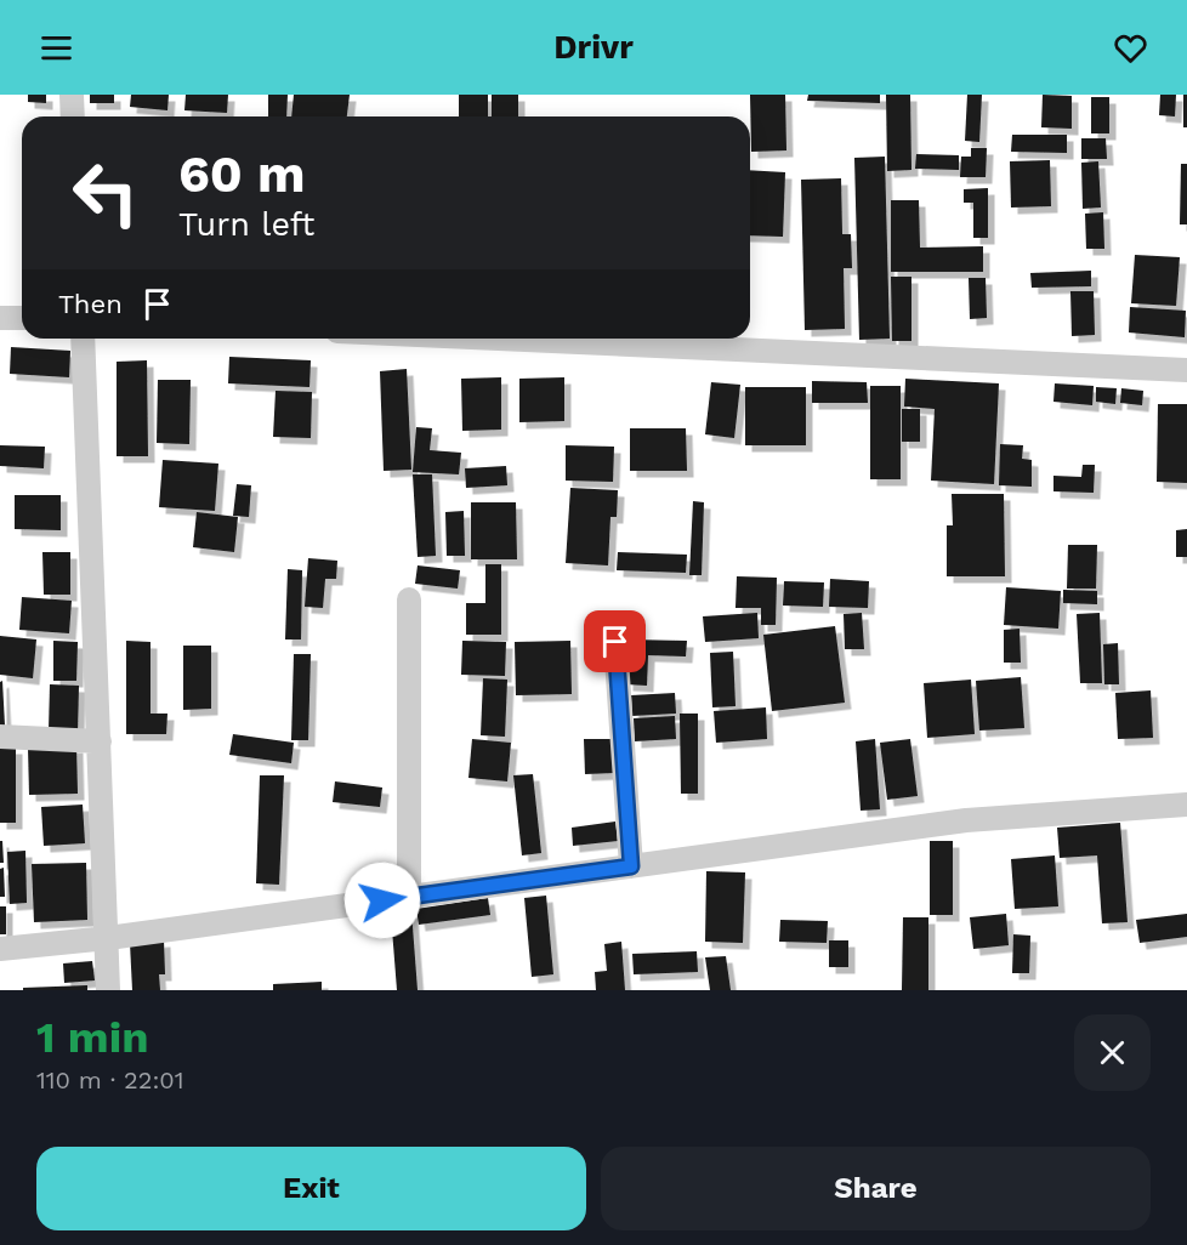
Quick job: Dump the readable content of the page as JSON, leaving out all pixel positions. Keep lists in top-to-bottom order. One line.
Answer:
{"page":{"header":"Drivr","turn":["60 m","Turn left"],"then":"Then","heading":["1 min","110 m · 22:01"],"buttons":["Exit","Share"]}}
